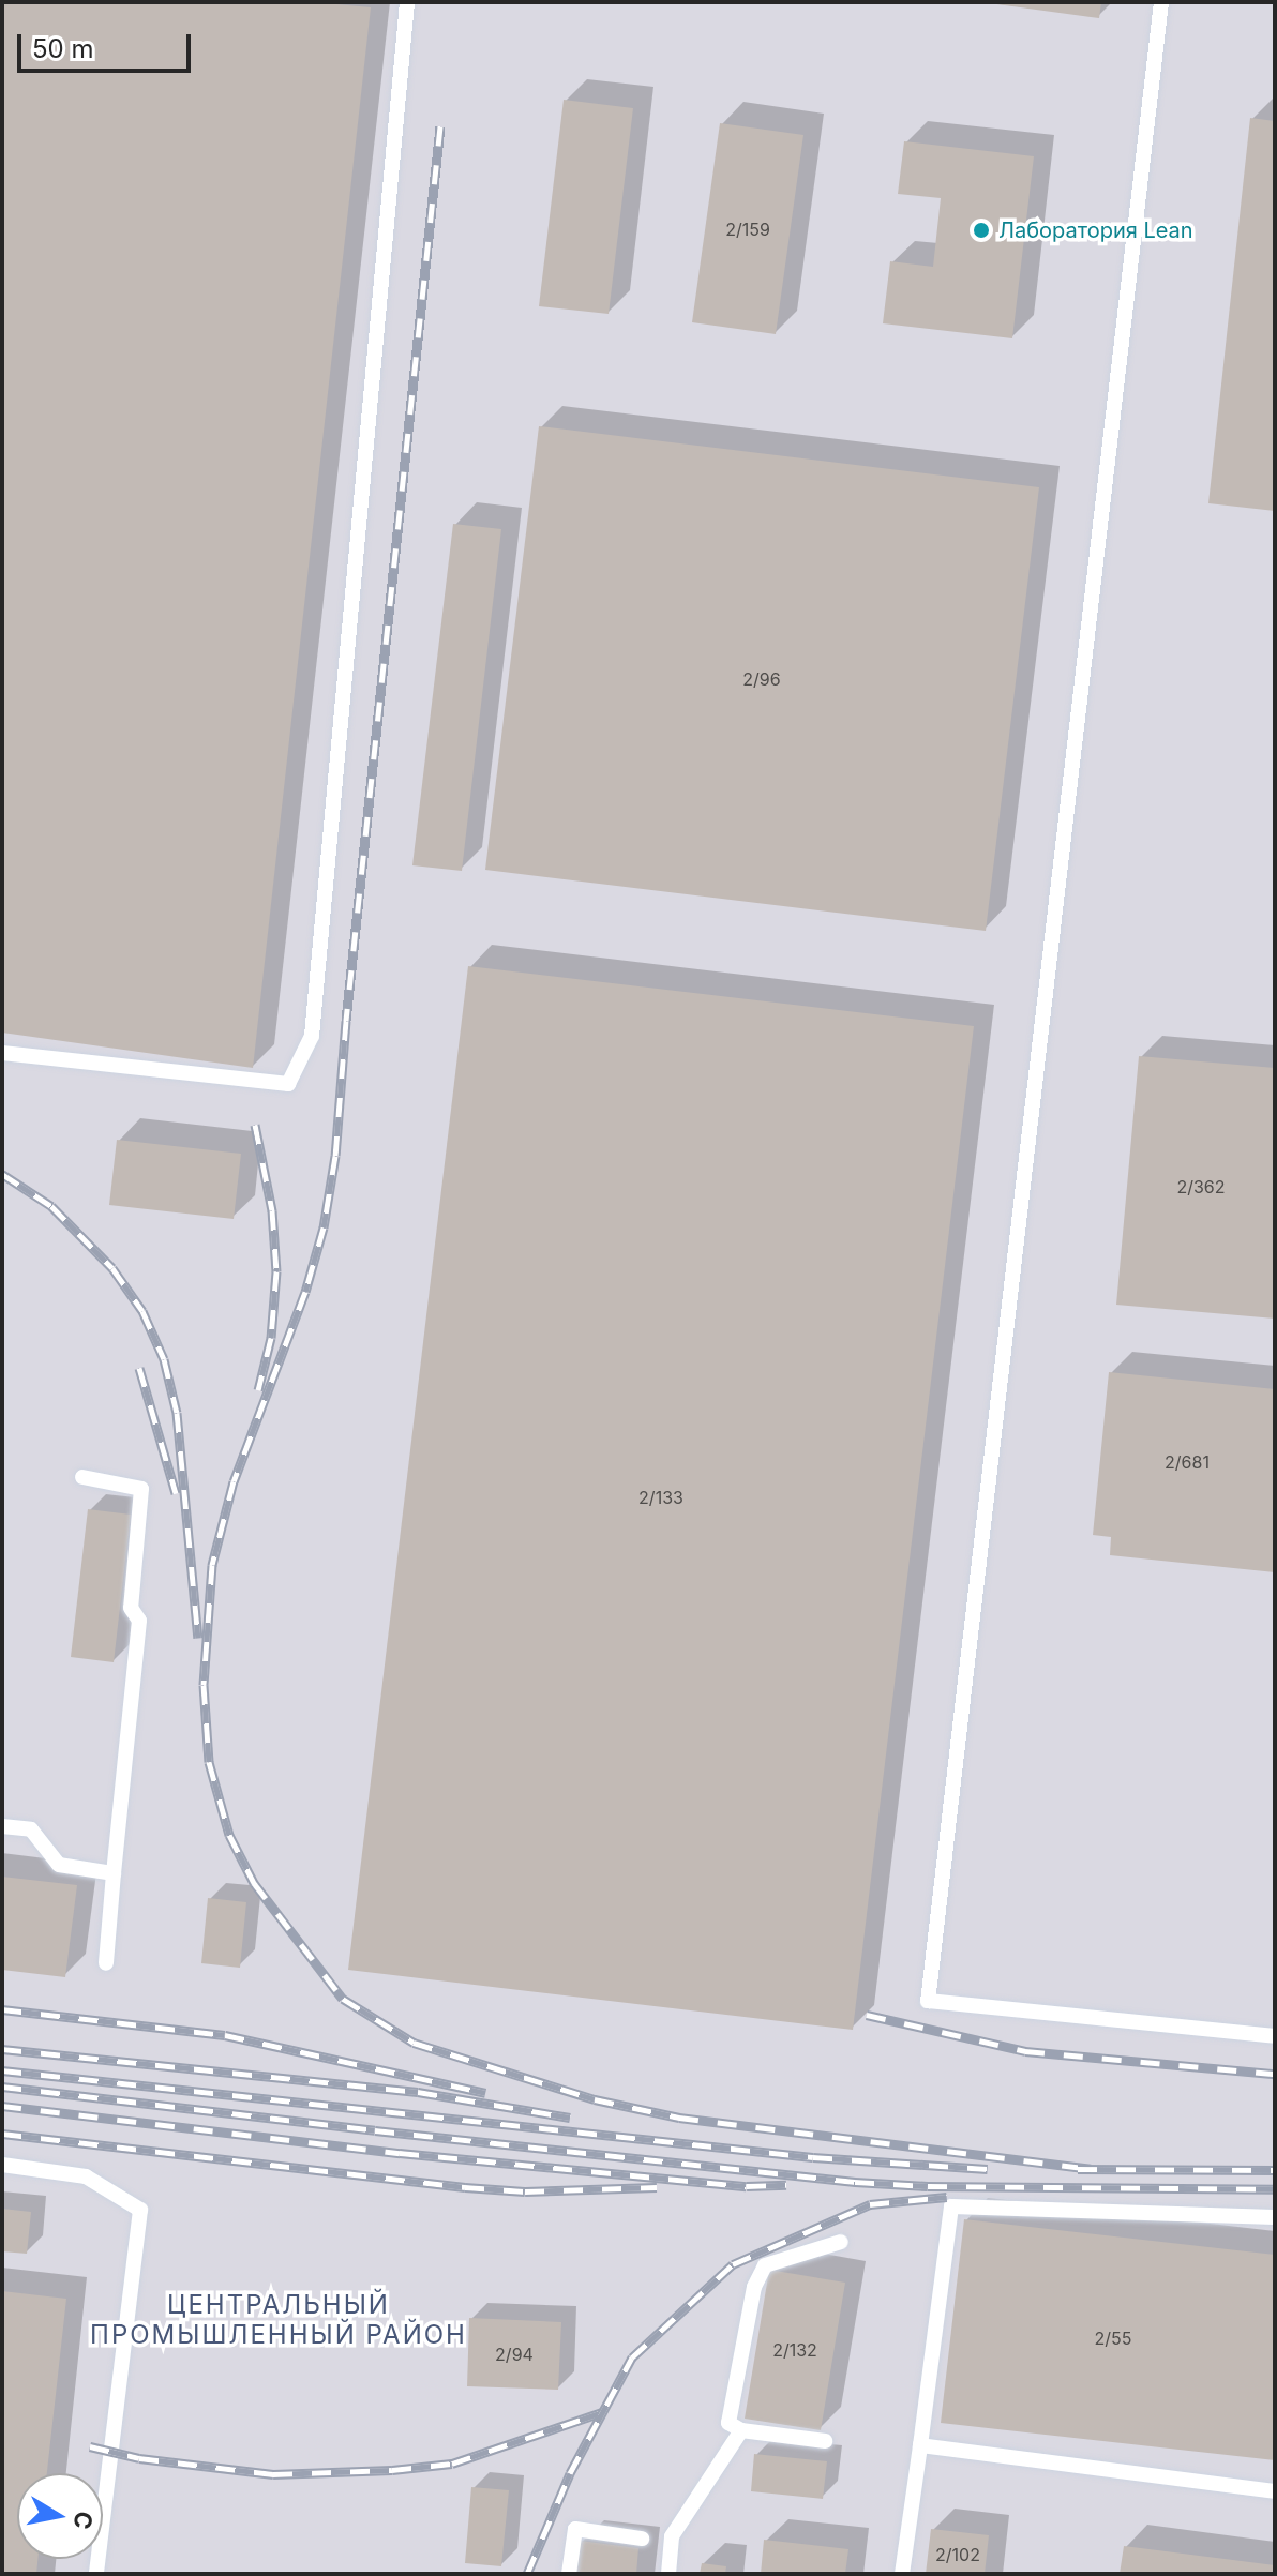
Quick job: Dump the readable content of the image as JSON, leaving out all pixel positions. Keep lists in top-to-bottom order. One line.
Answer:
{"districts":["ЦЕНТРАЛЬНЫЙ ПРОМЫШЛЕННЫЙ РАЙОН"],"places":["Лаборатория Lean"],"house_numbers":["2/159","2/96","2/362","2/681","2/133","2/55","2/132","2/94","2/102"],"scale_bar":"50 m","north":"right"}
